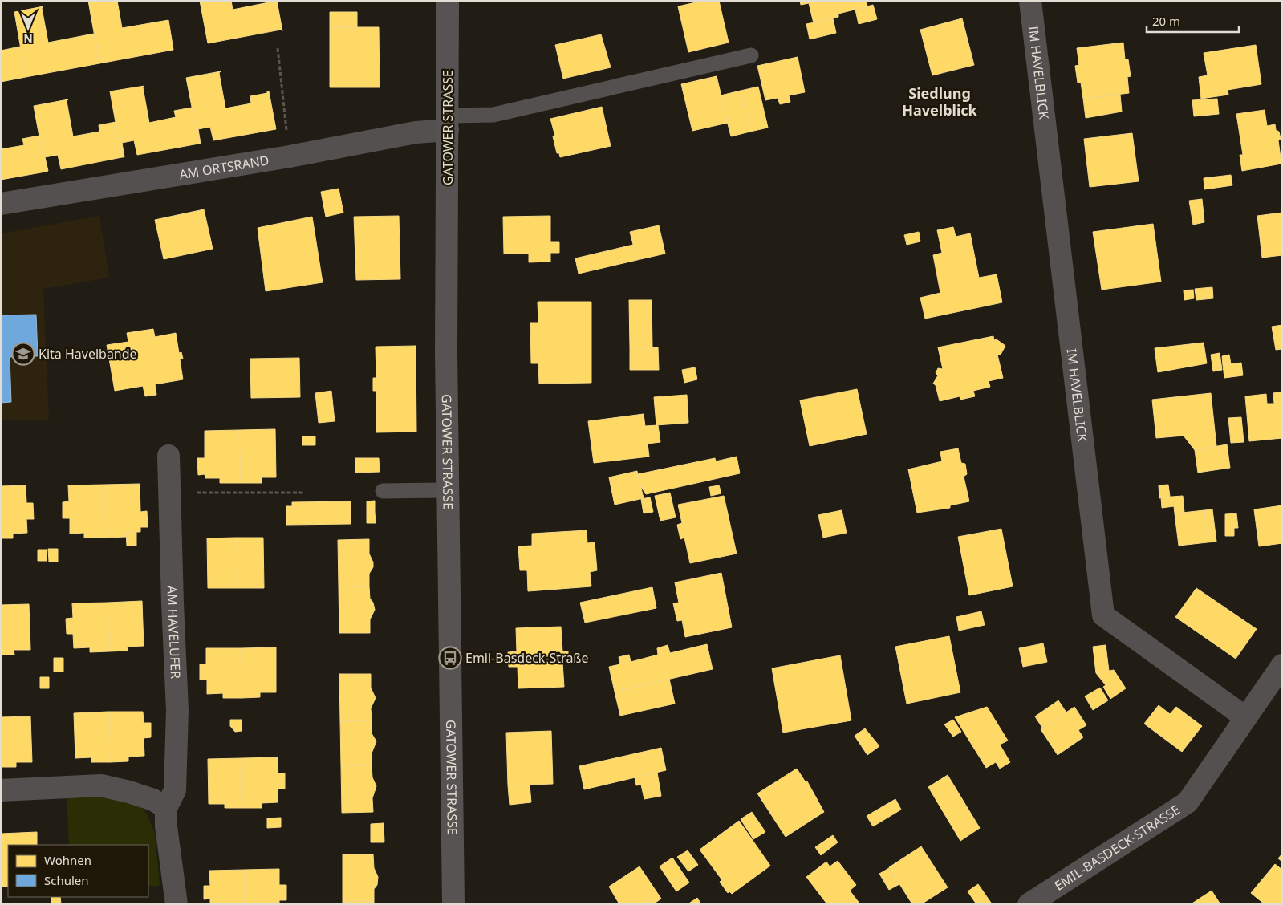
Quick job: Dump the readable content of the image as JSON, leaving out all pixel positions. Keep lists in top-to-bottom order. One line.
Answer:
{"streets":{"main road":["GATOWER STRASSE"],"street":["IM HAVELBLICK","AM ORTSRAND","AM HAVELUFER","EMIL-BASDECK-STRASSE"]},"crossings":[["IM HAVELBLICK","EMIL-BASDECK-STRASSE"],["GATOWER STRASSE","AM ORTSRAND"]],"districts":["Siedlung Havelblick"],"places":{"school or university":["Kita Havelbande"],"bus stop":["Emil-Basdeck-Straße"]},"legend":["Wohnen","Schulen"],"scale_bar":"20 m","north":"bottom"}
